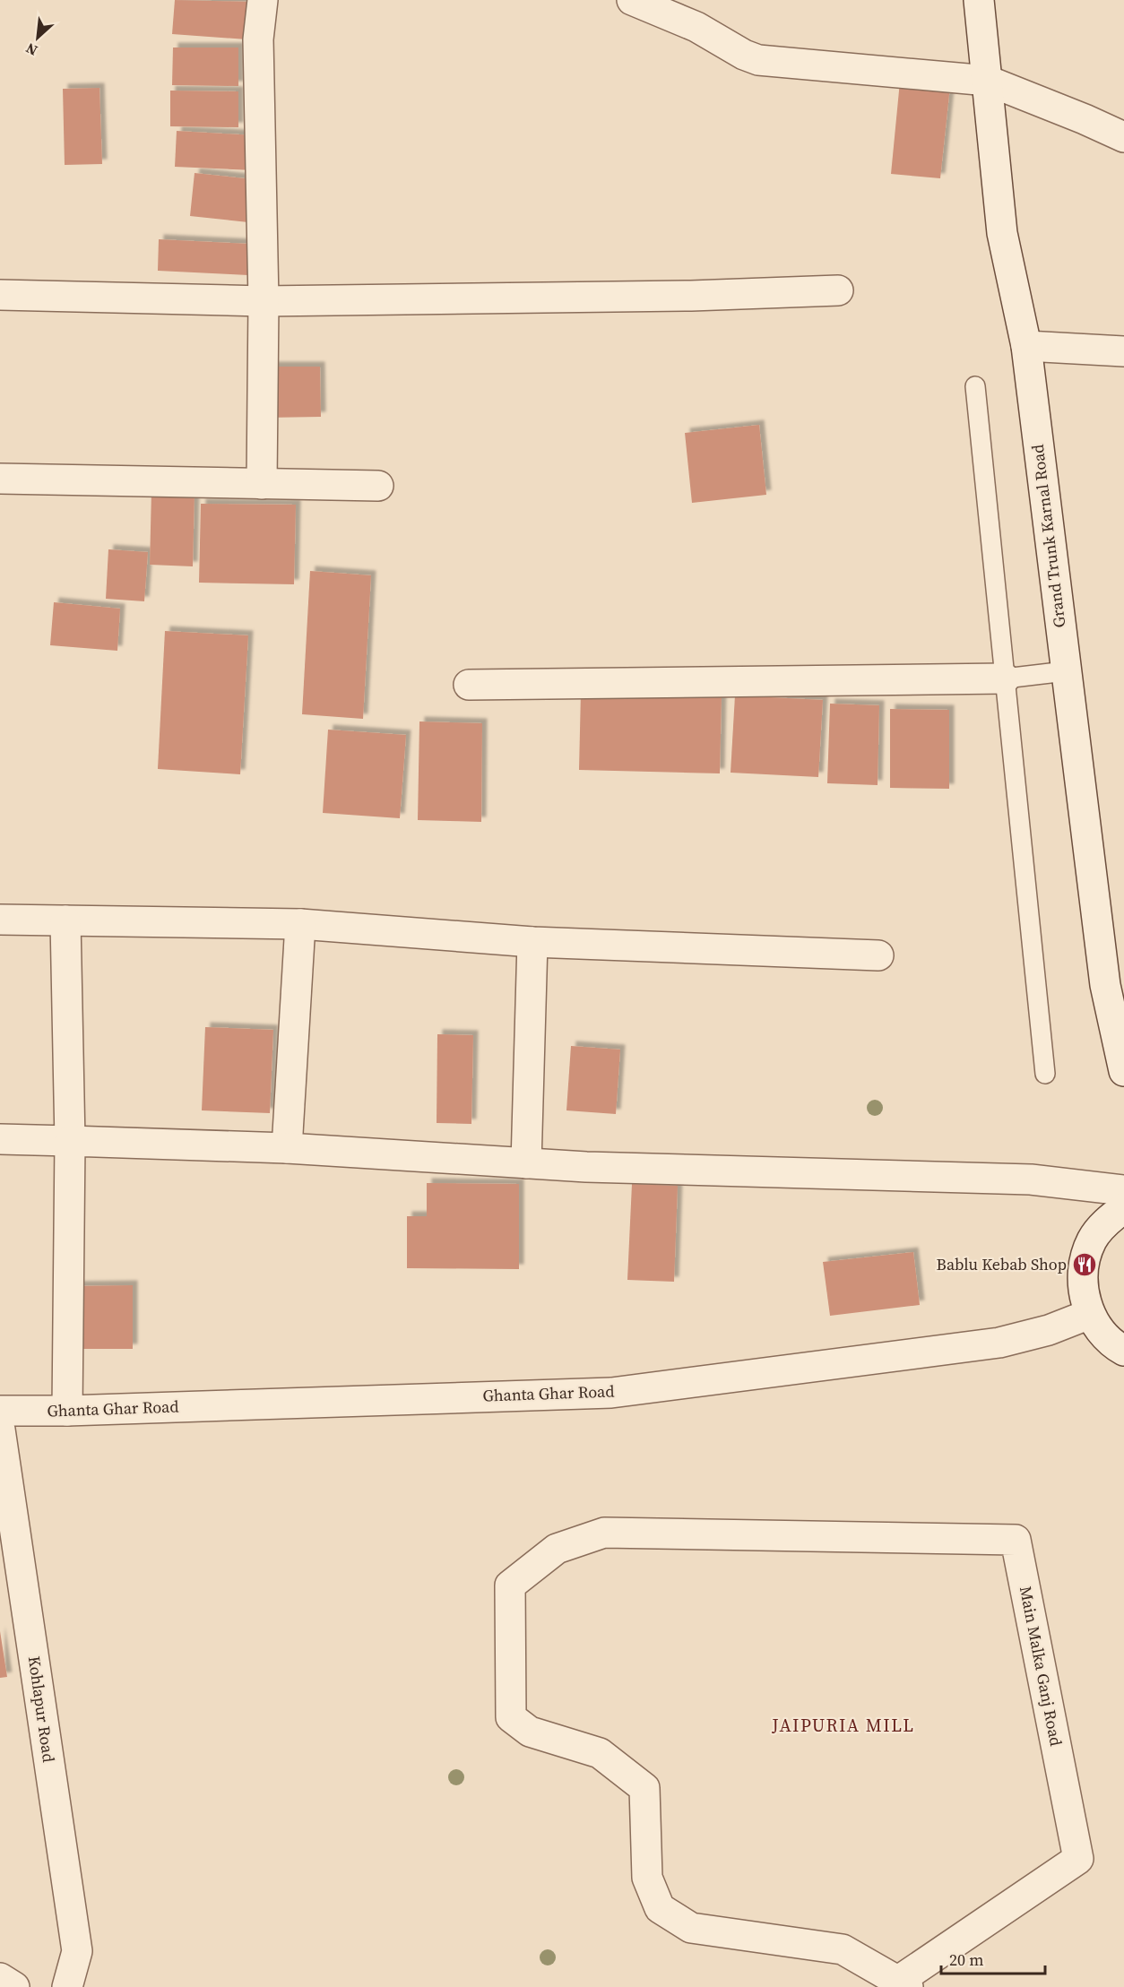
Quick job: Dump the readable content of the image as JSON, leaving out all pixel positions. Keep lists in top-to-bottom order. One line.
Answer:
{"streets":{"street":["Grand Trunk Karnal Road","Ghanta Ghar Road","Main Malka Ganj Road","Kohlapur Road"]},"districts":["JAIPURIA MILL"],"places":{"restaurant":["Bablu Kebab Shop"]},"scale_bar":"20 m","north":"bottom left"}
